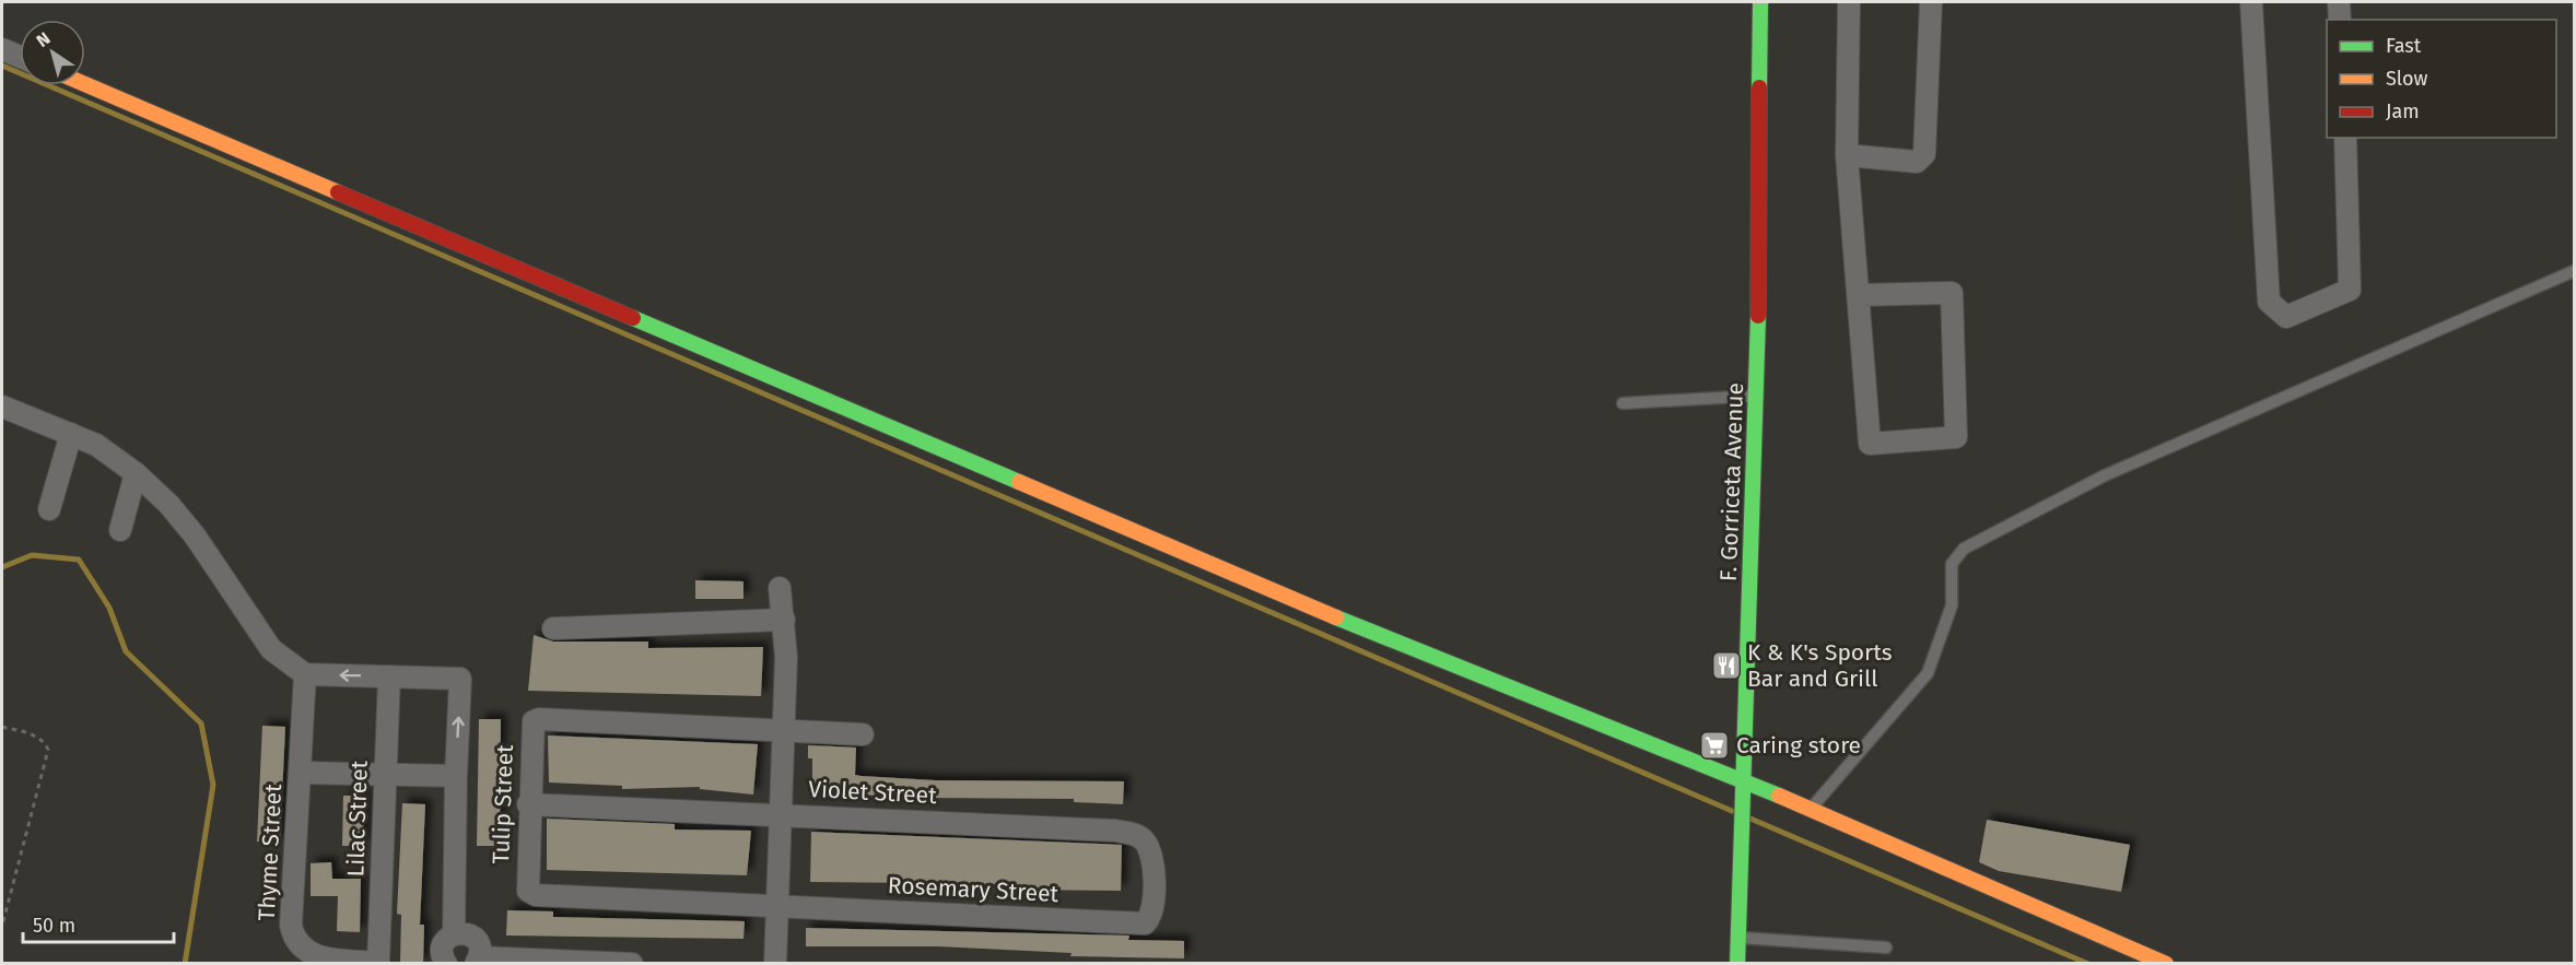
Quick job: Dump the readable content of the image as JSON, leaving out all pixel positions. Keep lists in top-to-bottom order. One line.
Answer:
{"streets":{"street":["F. Gorriceta Avenue","Violet Street","Tulip Street","Lilac Street","Thyme Street","Rosemary Street"]},"crossings":[["Violet Street","Tulip Street"],["Violet Street","Rosemary Street"],["Tulip Street","Rosemary Street"],["Lilac Street","Thyme Street"]],"places":{"restaurant":["K & K's Sports Bar and Grill"],"supermarket":["Caring store"]},"legend":["Fast","Slow","Jam"],"scale_bar":"50 m","north":"top left"}
